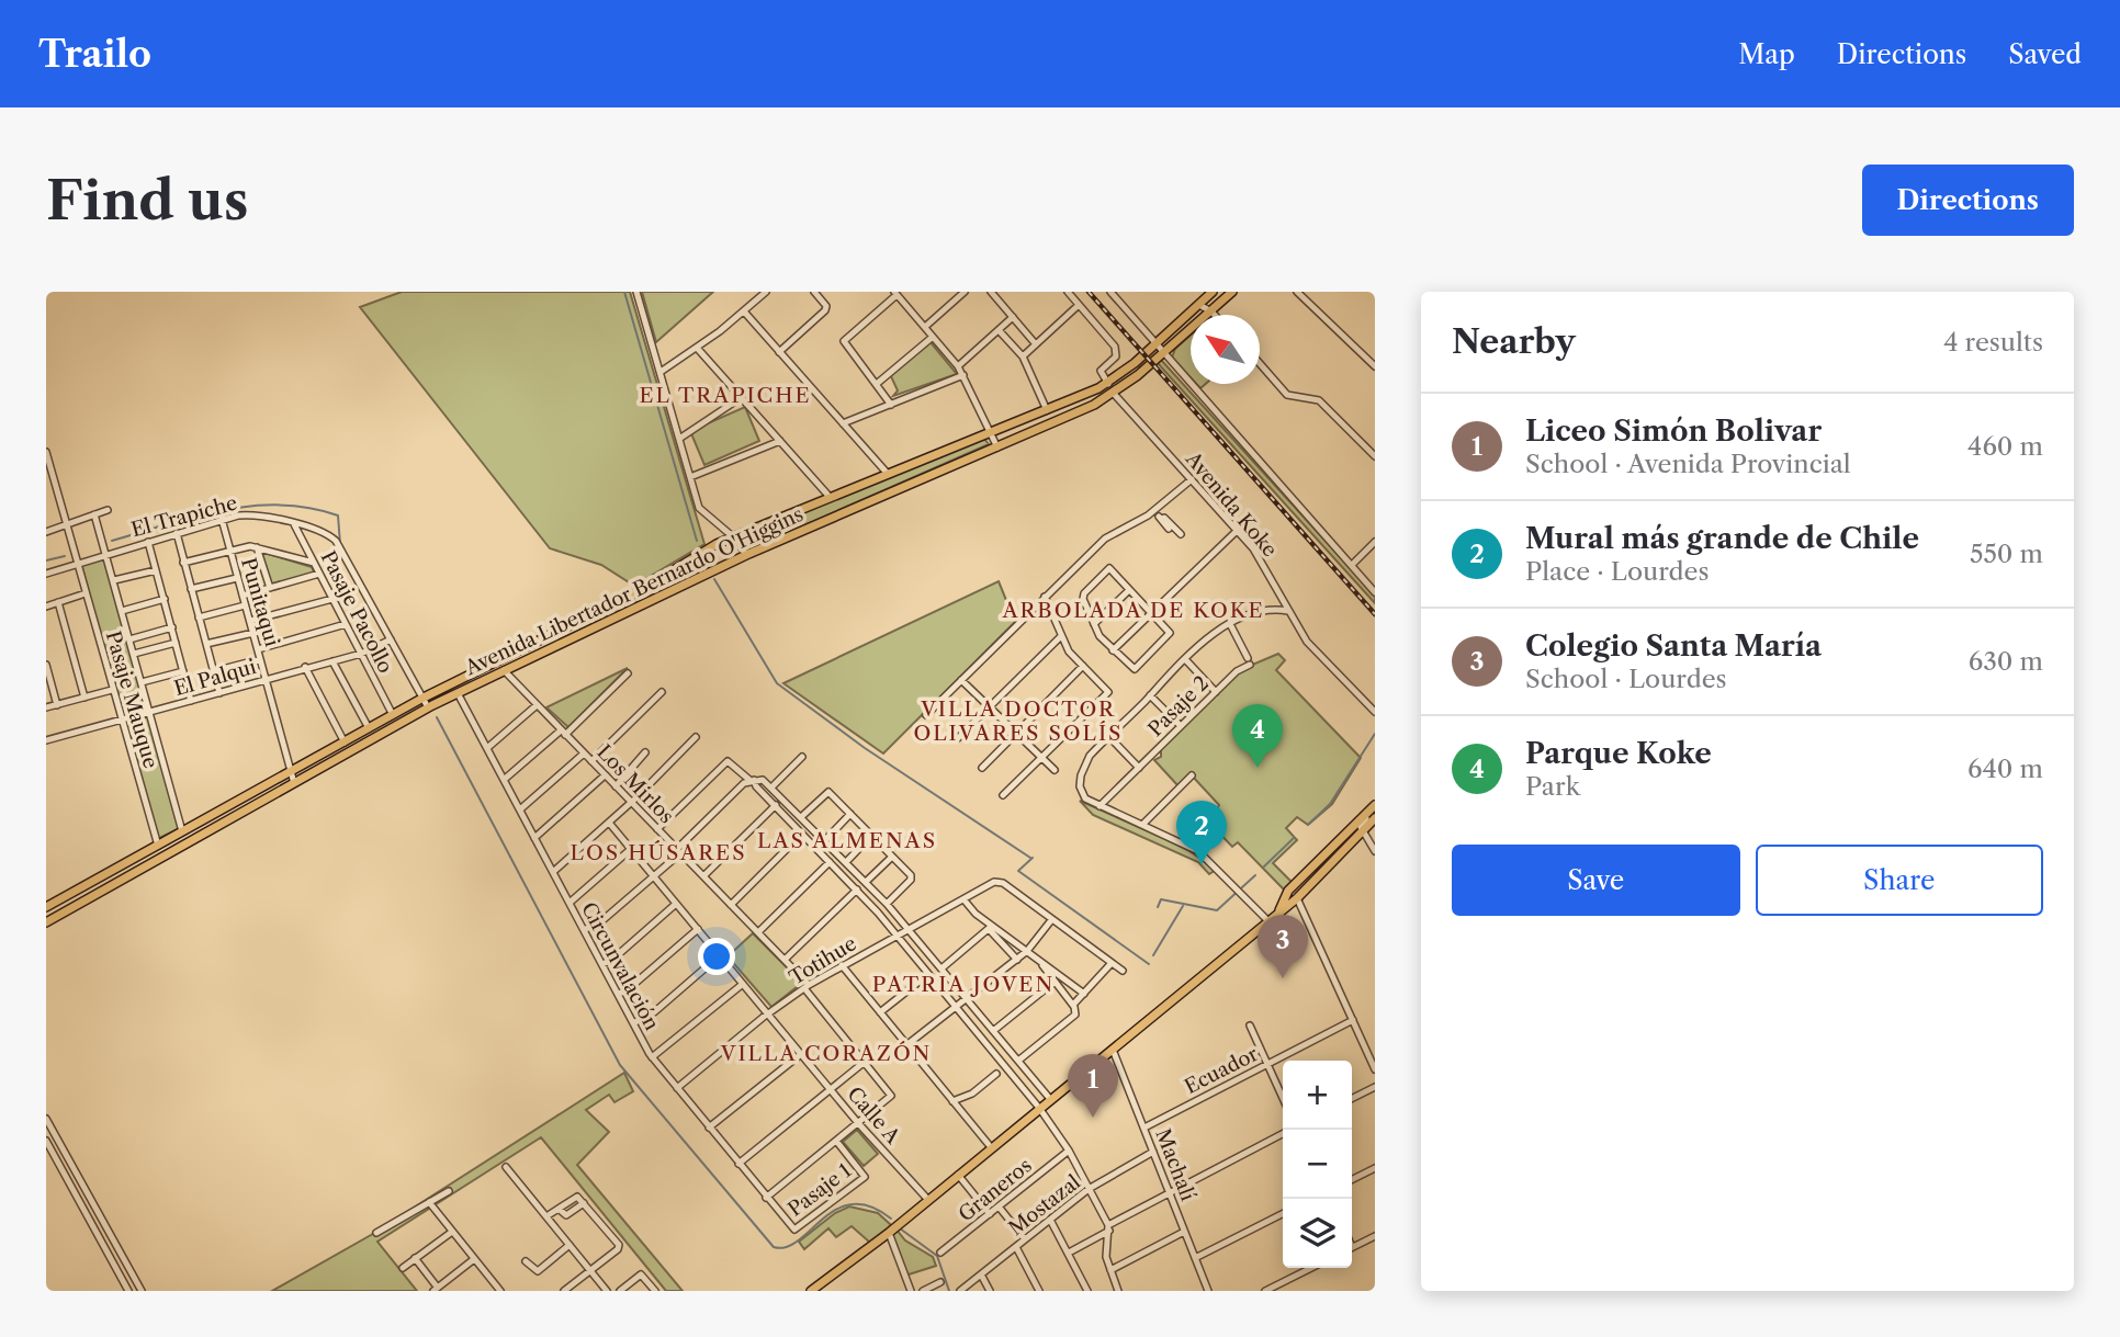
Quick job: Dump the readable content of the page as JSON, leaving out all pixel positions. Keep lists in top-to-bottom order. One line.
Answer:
{"streets":{"main road":["Avenida Libertador Bernardo O'Higgins"],"street":["Avenida Koke","El Trapiche","Punitaqui","Pasaje Pacollo","El Palqui","Pasaje Mauque","Pasaje 2","Los Mirlos","Totihue","Circunvalación","Ecuador","Calle A","Machalí","Pasaje 1","Graneros","Mostazal"]},"crossings":[["Avenida Koke","Avenida Libertador Bernardo O'Higgins"],["El Trapiche","Punitaqui"],["El Trapiche","Pasaje Pacollo"],["El Trapiche","El Palqui"],["El Trapiche","Pasaje Mauque"],["Avenida Libertador Bernardo O'Higgins","Punitaqui"],["Avenida Libertador Bernardo O'Higgins","Pasaje Pacollo"],["Avenida Libertador Bernardo O'Higgins","Pasaje Mauque"],["Avenida Libertador Bernardo O'Higgins","Los Mirlos"],["Avenida Libertador Bernardo O'Higgins","Circunvalación"],["Punitaqui","El Palqui"],["Pasaje Pacollo","El Palqui"],["El Palqui","Pasaje Mauque"],["Los Mirlos","Totihue"],["Los Mirlos","Calle A"],["Totihue","Circunvalación"],["Totihue","Calle A"],["Circunvalación","Pasaje 1"],["Ecuador","Machalí"],["Machalí","Mostazal"]],"districts":["EL TRAPICHE","ARBOLADA DE KOKE","VILLA DOCTOR OLIVARES SOLÍS","LAS ALMENAS","LOS HÚSARES","PATRIA JOVEN","VILLA CORAZÓN"],"north":"top left","page":{"header":"Trailo","nav":["Map","Directions","Saved"],"buttons":["Directions",["Save","Share"]],"title":"Find us","heading":["Nearby","4 results"],"list":[{"mark":"1","name":"Liceo Simón Bolivar","note":"School · Avenida Provincial","value":"460 m"},{"mark":"2","name":"Mural más grande de Chile","note":"Place · Lourdes","value":"550 m"},{"mark":"3","name":"Colegio Santa María","note":"School · Lourdes","value":"630 m"},{"mark":"4","name":"Parque Koke","note":"Park","value":"640 m"}],"pins":["4","2","3","1"],"map_buttons":["+","−"]}}
